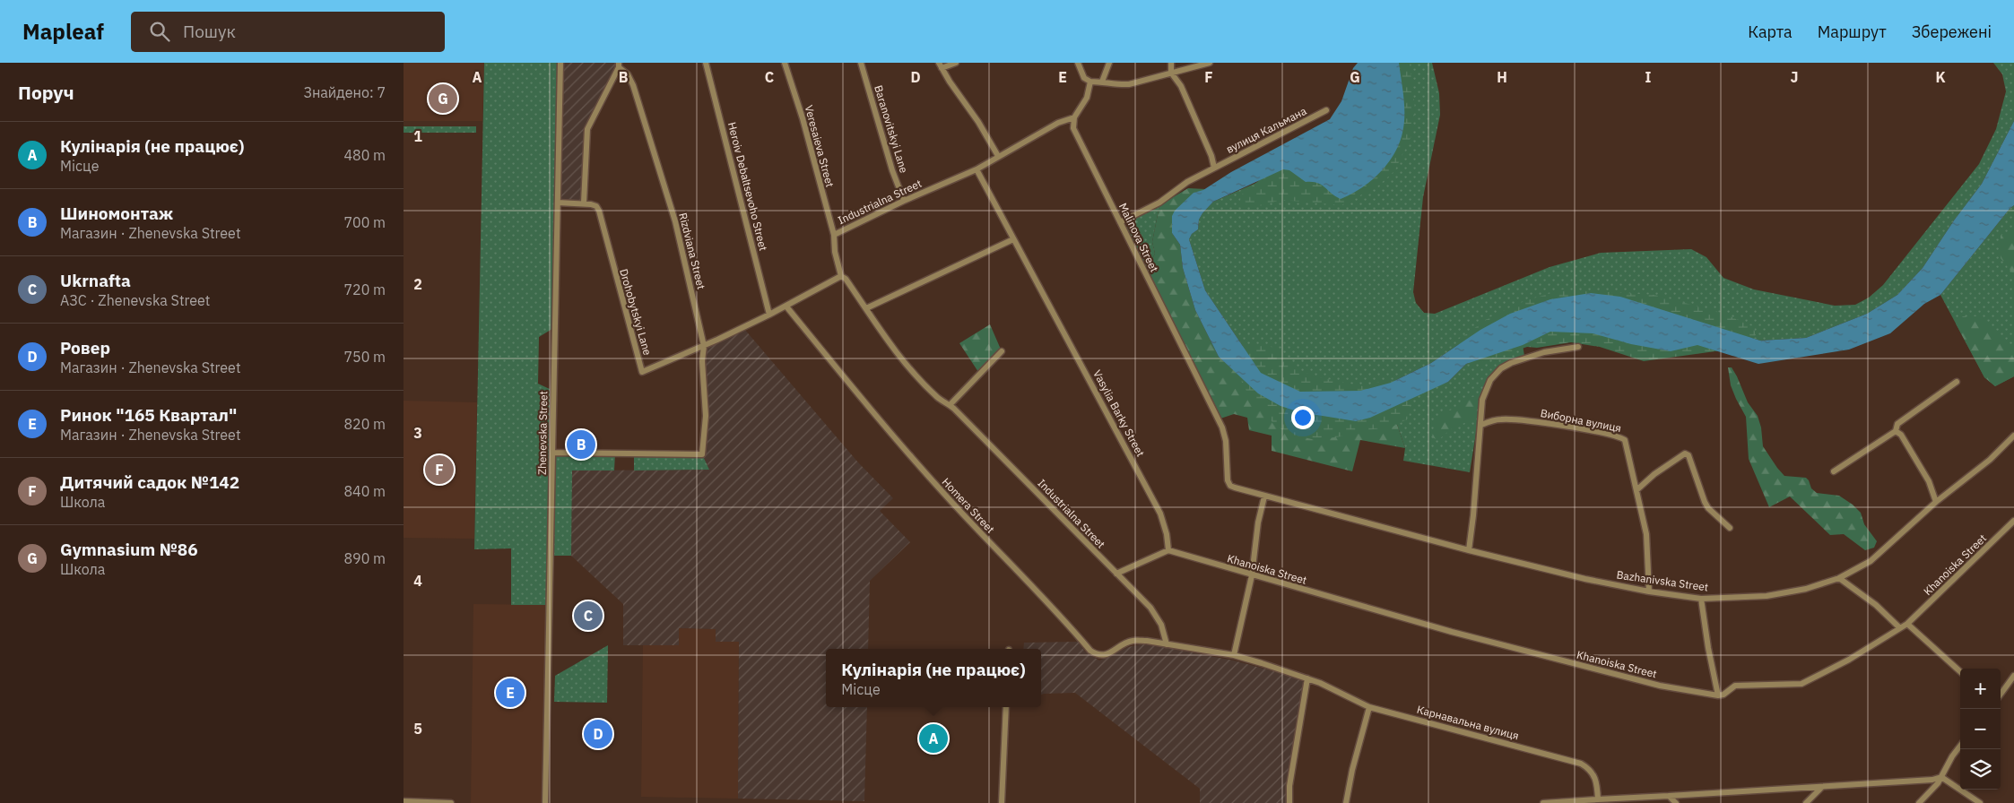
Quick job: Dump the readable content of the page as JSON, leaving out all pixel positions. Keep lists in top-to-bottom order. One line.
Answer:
{"streets":{"street":["Baranovitskyi Lane","вулиця Кальмана","Veresaieva Street","Heroiv Debaltsevoho Street","Industrialna Street","Malinova Street","Rizdviana Street","Drohobytskyi Lane","Vasylia Barky Street","Виборна вулиця","Zhenevska Street","Homera Street","Khanoiska Street","Bazhanivska Street","Карнавальна вулиця"]},"crossings":[["Baranovitskyi Lane","Industrialna Street"],["вулиця Кальмана","Malinova Street"],["Veresaieva Street","Industrialna Street"],["Industrialna Street","Malinova Street"],["Industrialna Street","Vasylia Barky Street"],["Industrialna Street","Homera Street"],["Malinova Street","Bazhanivska Street"],["Rizdviana Street","Drohobytskyi Lane"],["Rizdviana Street","Zhenevska Street"],["Vasylia Barky Street","Khanoiska Street"],["Виборна вулиця","Bazhanivska Street"],["Homera Street","Карнавальна вулиця"]],"page":{"header":"Mapleaf","search":"Пошук","nav":["Карта","Маршрут","Збережені"],"heading":["Поруч","Знайдено: 7"],"pins":["G","B","F","C","E","D","A"],"list":[{"mark":"A","name":"Кулінарія (не працює)","note":"Місце","value":"480 m"},{"mark":"B","name":"Шиномонтаж","note":"Магазин · Zhenevska Street","value":"700 m"},{"mark":"C","name":"Ukrnafta","note":"АЗС · Zhenevska Street","value":"720 m"},{"mark":"D","name":"Ровер","note":"Магазин · Zhenevska Street","value":"750 m"},{"mark":"E","name":"Ринок \"165 Квартал\"","note":"Магазин · Zhenevska Street","value":"820 m"},{"mark":"F","name":"Дитячий садок №142","note":"Школа","value":"840 m"},{"mark":"G","name":"Gymnasium №86","note":"Школа","value":"890 m"}],"popup":["Кулінарія (не працює)","Місце"],"map_buttons":["+","−"]},"grid":{"columns":["A","B","C","D","E","F","G","H","I","J","K"],"rows":["1","2","3","4","5"]}}
